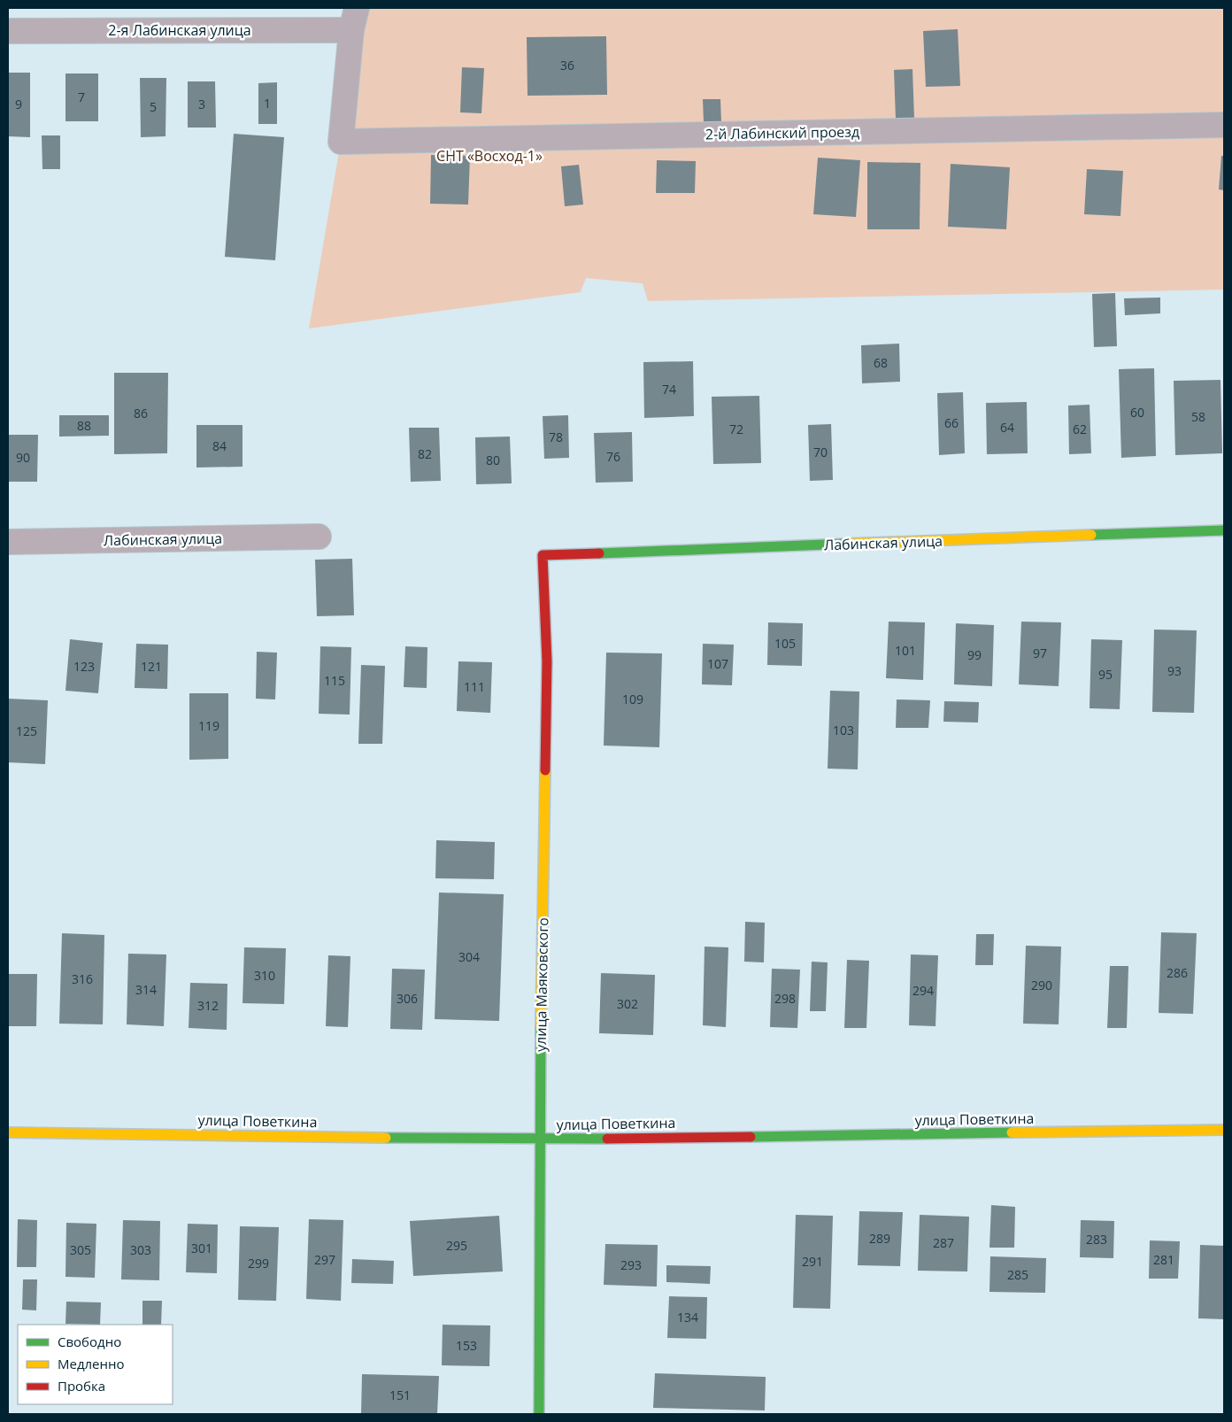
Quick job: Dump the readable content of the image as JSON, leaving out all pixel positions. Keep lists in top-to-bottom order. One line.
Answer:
{"streets":{"street":["2-я Лабинская улица","2-й Лабинский проезд","Лабинская улица","улица Маяковского","улица Поветкина"]},"crossings":[["2-я Лабинская улица","2-й Лабинский проезд"],["Лабинская улица","улица Маяковского"],["улица Маяковского","улица Поветкина"]],"parks":["СНТ «Восход-1»"],"house_numbers":["36","7","1","9","3","5","68","74","60","86","58","66","88","64","72","62","78","84","70","82","76","90","80","105","101","97","99","107","123","121","93","95","115","111","109","119","103","125","304","286","310","316","290","314","294","306","298","302","312","289","283","287","295","301","305","303","297","281","291","299","293","285","134","153","151"],"legend":["Свободно","Медленно","Пробка"]}
